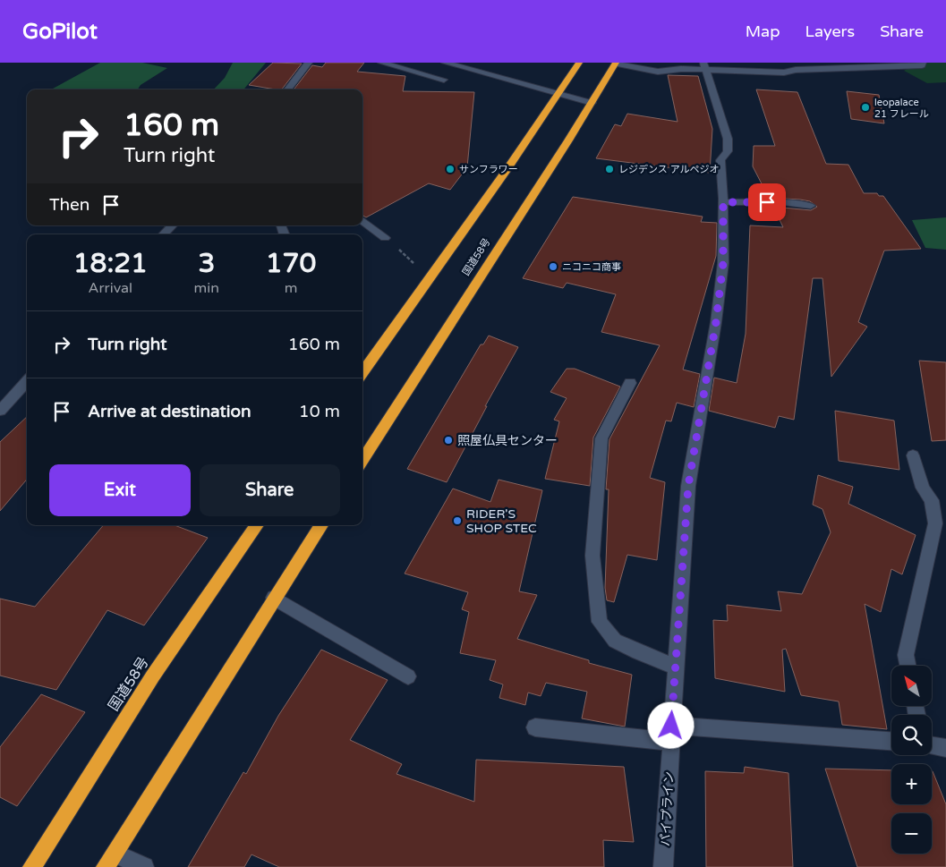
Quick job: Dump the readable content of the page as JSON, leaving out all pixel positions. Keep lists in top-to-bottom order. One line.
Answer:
{"streets":{"highway":["国道58号"],"street":["パイプライン"]},"places":["leopalace 21 フレール","サンフラワー","レジデンス アルペジオ","ニコニコ商事","照屋仏具センター","RIDER'S SHOP STEC"],"north":"top left","page":{"header":"GoPilot","nav":["Map","Layers","Share"],"turn":["160 m","Turn right"],"then":"Then","eta":["18:21","Arrival","3","min","170","m"],"list":[{"name":"Turn right","value":"160 m"},{"name":"Arrive at destination","value":"10 m"}],"buttons":["Exit","Share"],"map_buttons":["+","−"]}}
